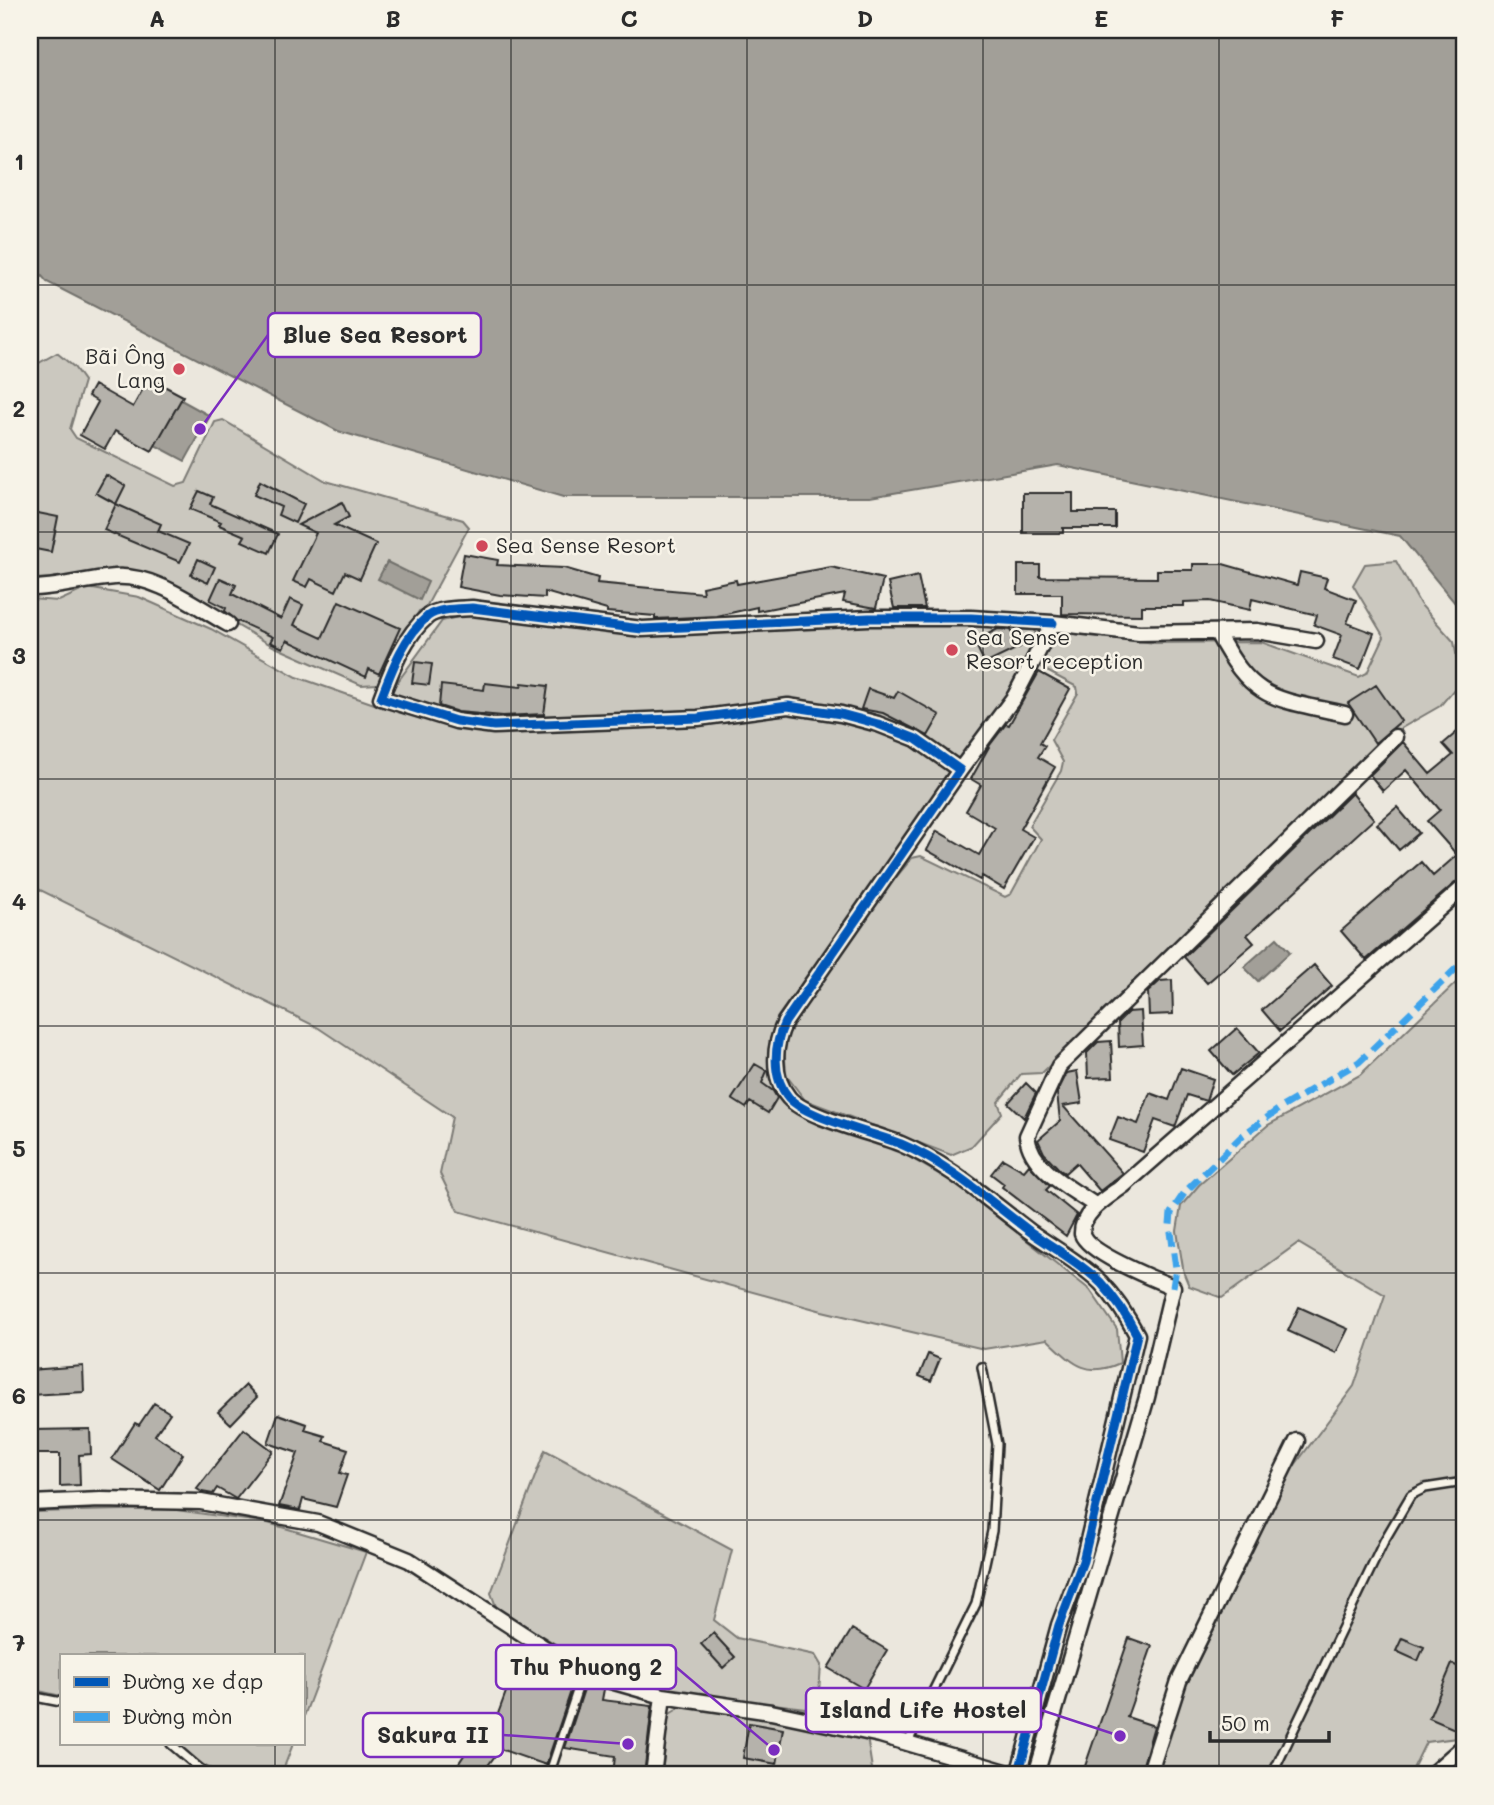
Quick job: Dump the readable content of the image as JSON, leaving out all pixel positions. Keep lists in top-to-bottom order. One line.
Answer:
{"places":["Bãi Ông Lang","Blue Sea Resort","Sea Sense Resort","Sea Sense Resort reception","Island Life Hostel","Sakura II","Thu Phuong 2"],"legend":["Đường xe đạp","Đường mòn"],"scale_bar":"50 m","grid":{"columns":["A","B","C","D","E","F"],"rows":["1","2","3","4","5","6","7"]}}
